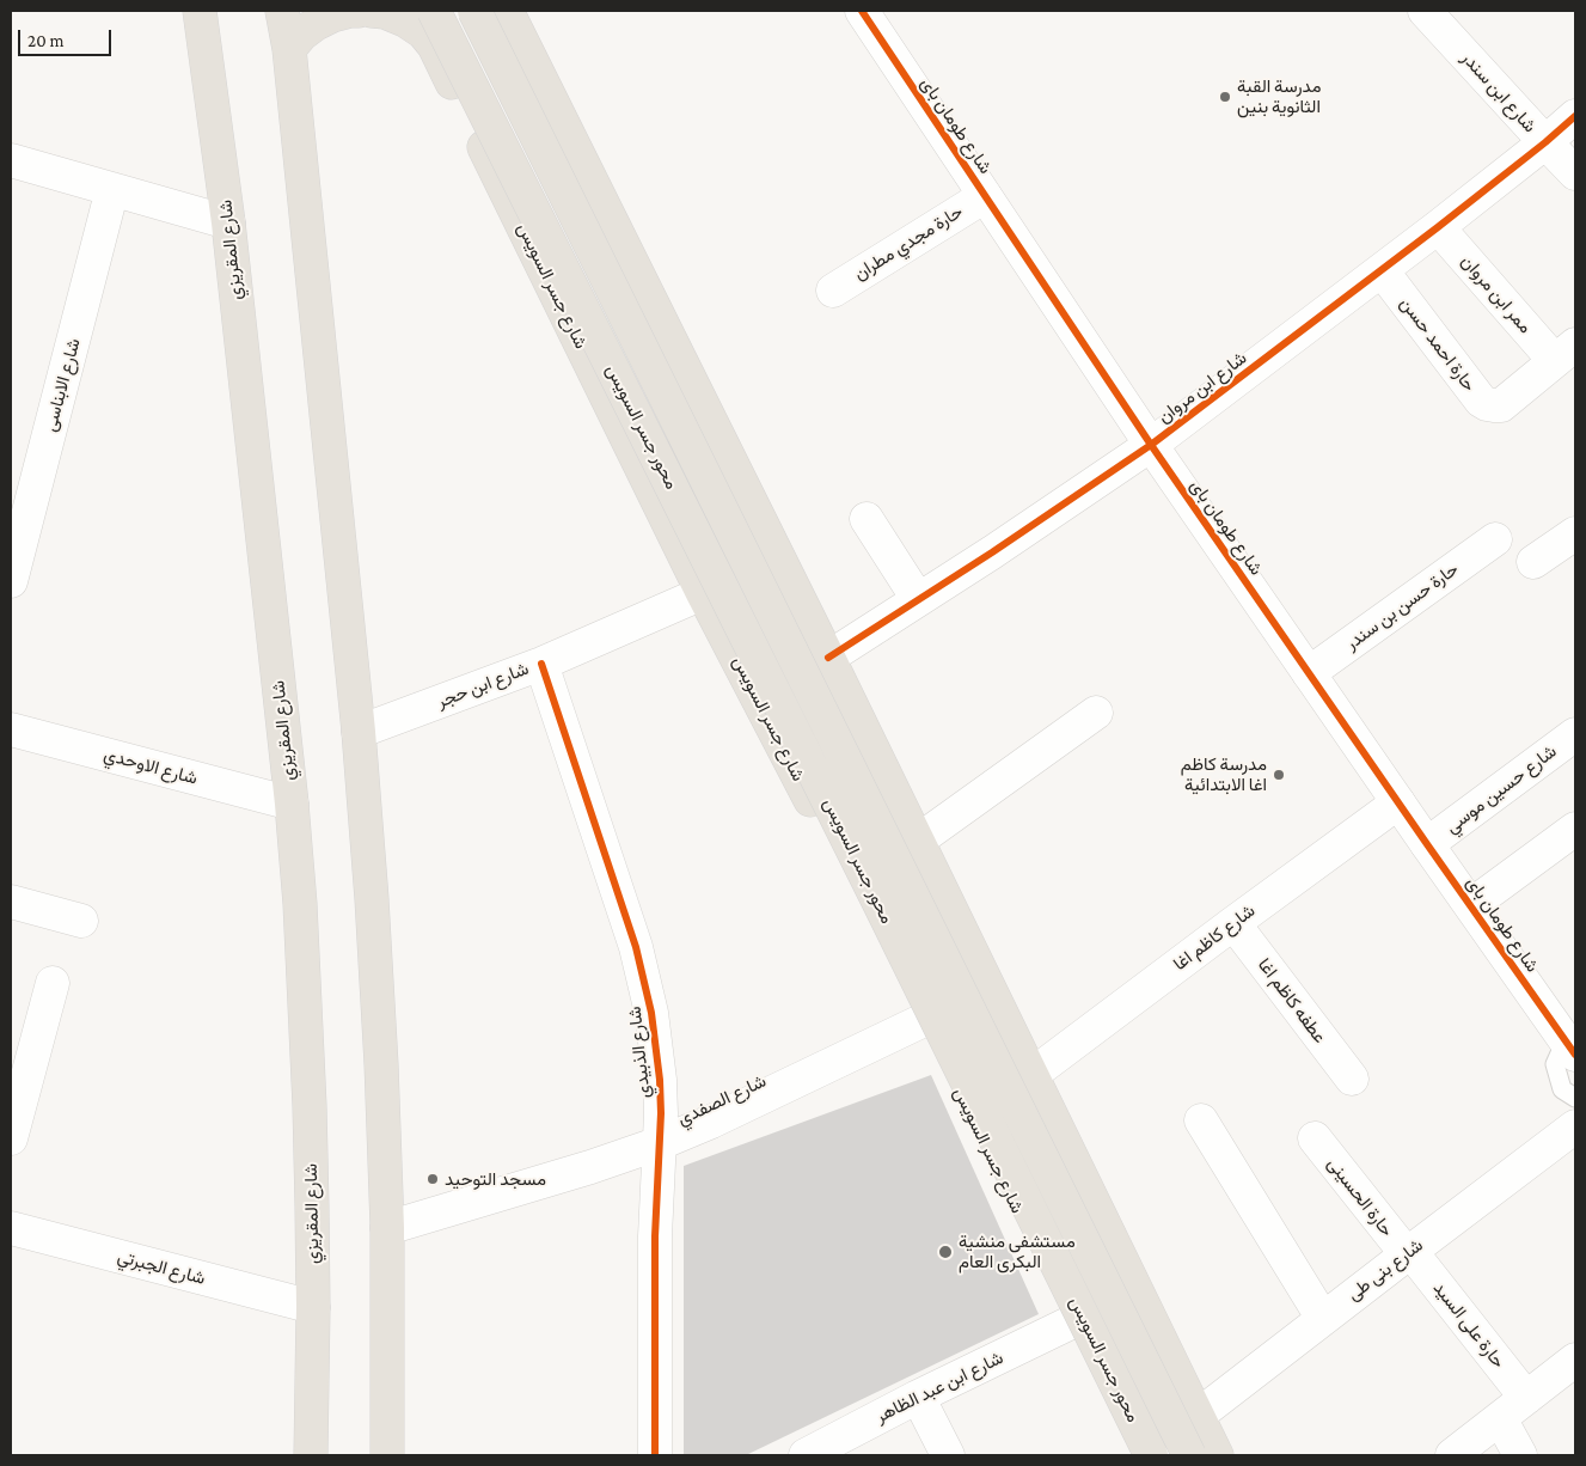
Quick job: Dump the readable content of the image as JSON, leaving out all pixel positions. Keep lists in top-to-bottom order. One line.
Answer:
{"streets":{"main road":["شارع المقريزي","شارع جسر السويس","محور جسر السويس"],"street":["شارع ابن سندر","شارع طومان باى","حارة مجدي مطران","ممر ابن مروان","حارة احمد حسن","شارع الابناسى","شارع ابن مروان","حارة حسن بن سندر","شارع ابن حجر","شارع الاوحدي","شارع حسين موسي","شارع كاظم اغا","عطفه كاظم اغا","شارع الذبيدي","شارع الصفدي","حارة الحسينى","شارع الجبرتي","شارع بنى طى","حارة على السيد","شارع ابن عبد الظاهر"]},"crossings":[["شارع ابن سندر","شارع ابن مروان"],["شارع طومان باى","حارة مجدي مطران"],["شارع طومان باى","شارع ابن مروان"],["شارع طومان باى","حارة حسن بن سندر"],["شارع طومان باى","شارع حسين موسي"],["شارع طومان باى","شارع كاظم اغا"],["شارع المقريزي","شارع الاوحدي"],["شارع المقريزي","شارع الجبرتي"],["شارع جسر السويس","محور جسر السويس"],["شارع جسر السويس","شارع ابن حجر"],["شارع جسر السويس","شارع الصفدي"],["شارع جسر السويس","شارع ابن عبد الظاهر"],["ممر ابن مروان","حارة احمد حسن"],["ممر ابن مروان","شارع ابن مروان"],["حارة احمد حسن","شارع ابن مروان"],["شارع ابن حجر","شارع الذبيدي"],["شارع كاظم اغا","عطفه كاظم اغا"],["شارع الذبيدي","شارع الصفدي"],["حارة الحسينى","شارع بنى طى"],["حارة الحسينى","حارة على السيد"],["شارع بنى طى","حارة على السيد"]],"places":["مدرسة القبة الثانوية بنين","مدرسة كاظم اغا الابتدائية","مسجد التوحيد","مستشفى منشية البكرى العام"],"scale_bar":"20 m"}
